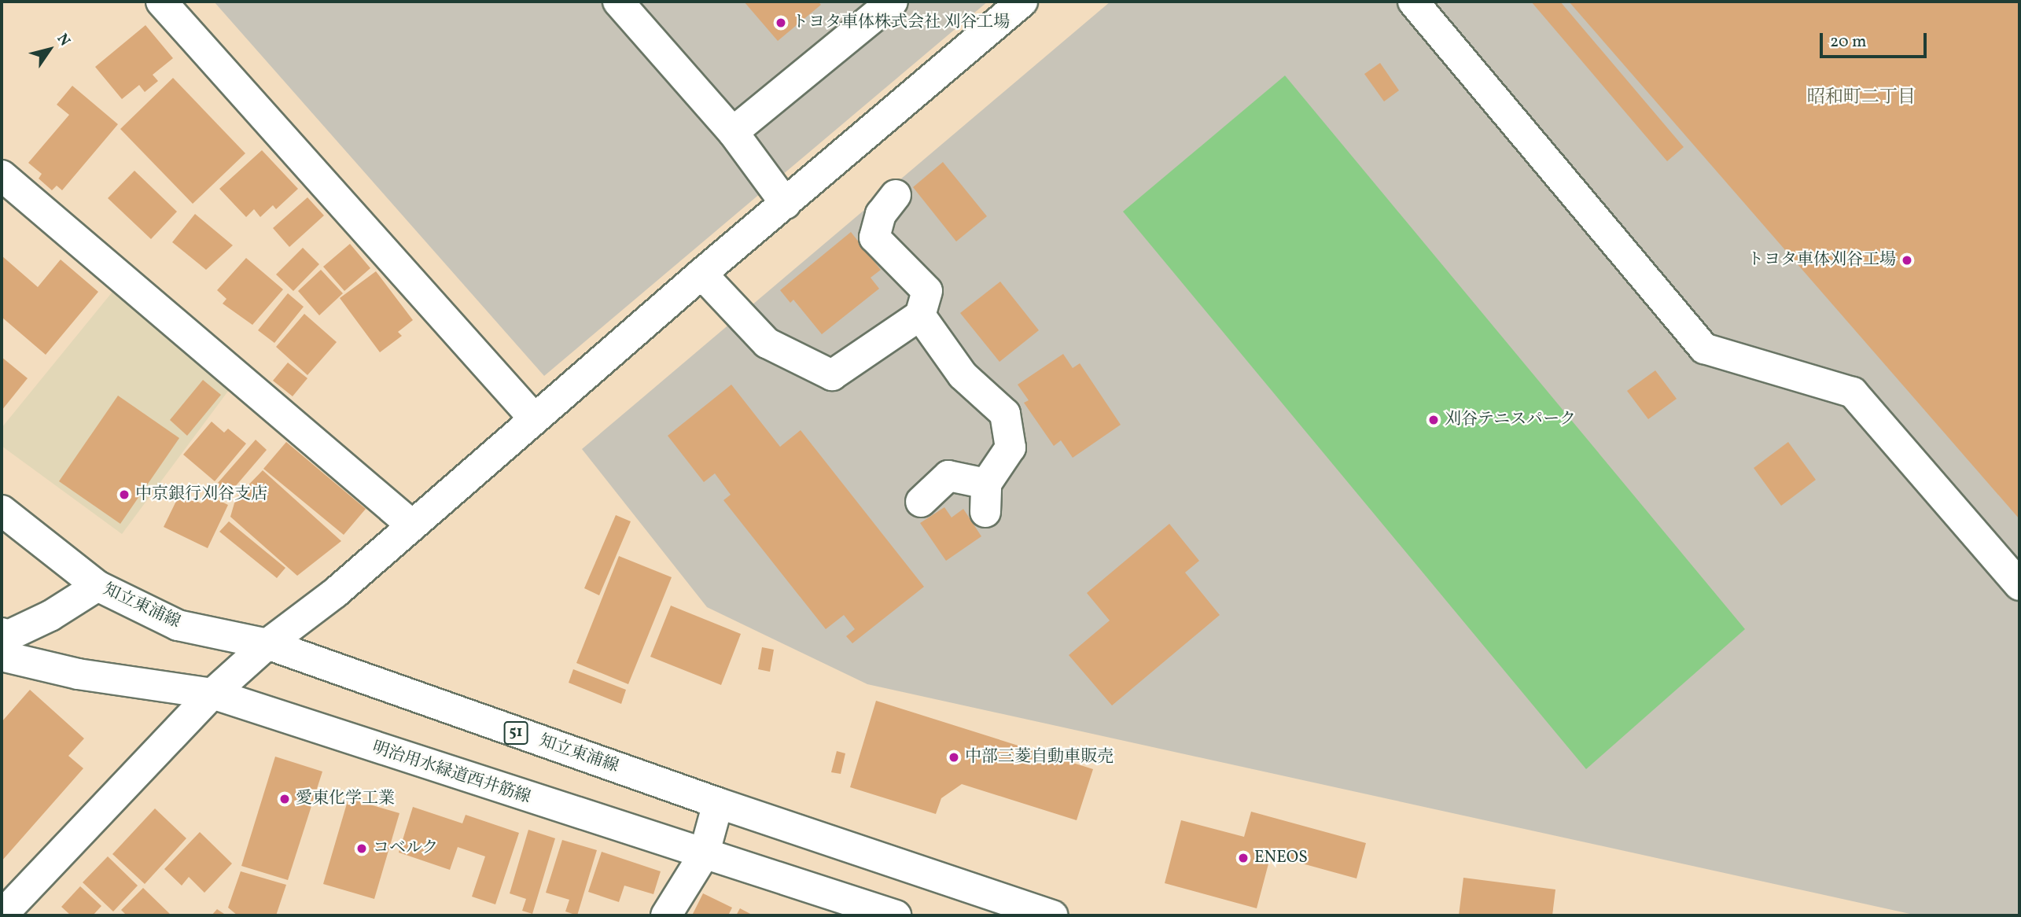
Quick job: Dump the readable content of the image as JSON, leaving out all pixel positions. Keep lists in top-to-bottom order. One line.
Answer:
{"streets":{"street":["知立東浦線","51","明治用水緑道西井筋線"]},"districts":["昭和町二丁目"],"places":["トヨタ車体株式会社 刈谷工場","トヨタ車体刈谷工場","刈谷テニスパーク","中京銀行刈谷支店","中部三菱自動車販売","愛東化学工業","コベルク","ENEOS"],"scale_bar":"20 m","north":"top right"}
